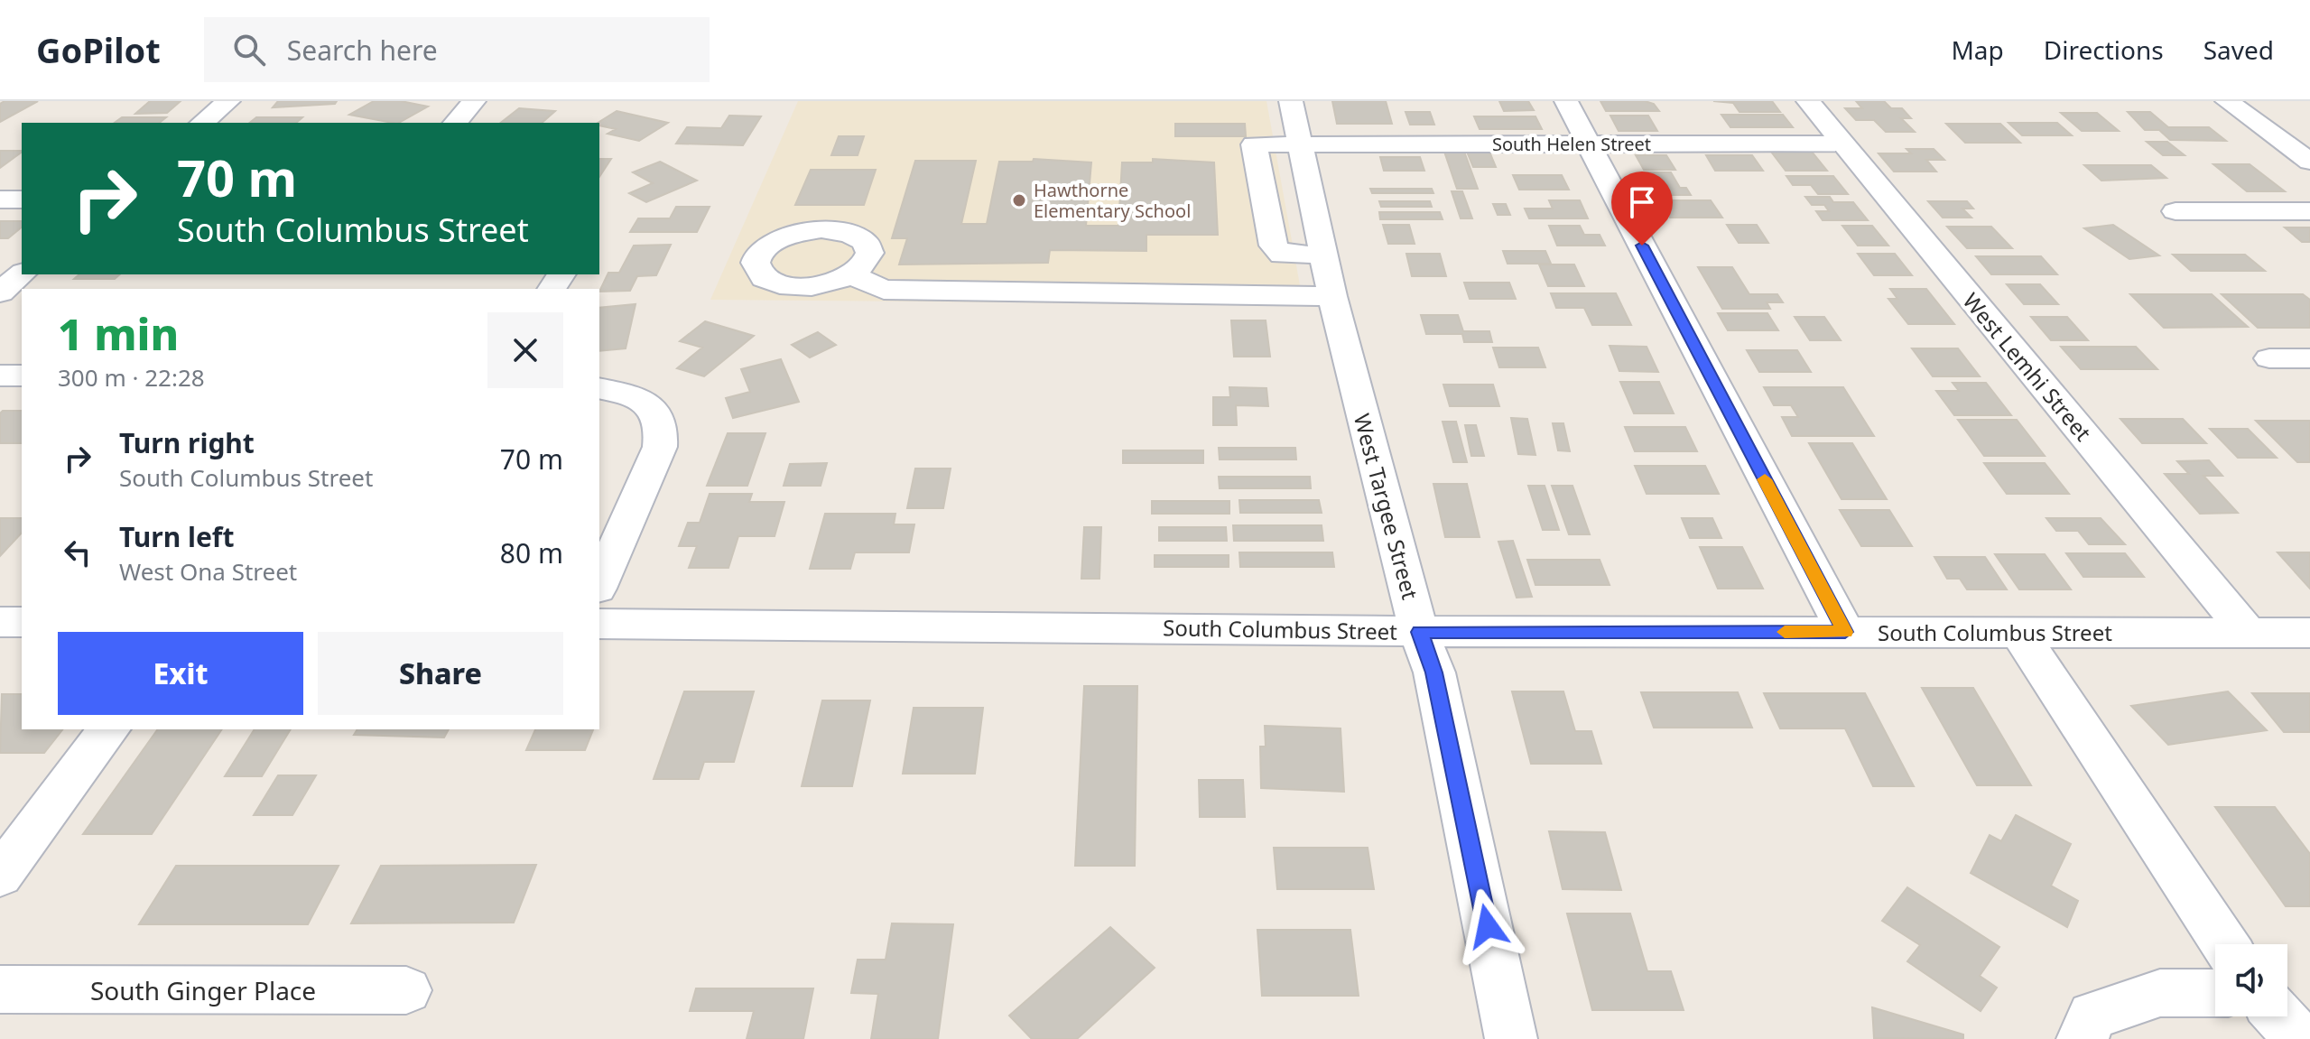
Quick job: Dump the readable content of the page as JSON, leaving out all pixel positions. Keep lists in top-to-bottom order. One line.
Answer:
{"streets":{"street":["South Helen Street","West Lemhi Street","West Targee Street","South Columbus Street","South Ginger Place"]},"crossings":[["South Helen Street","West Lemhi Street"],["South Helen Street","West Targee Street"],["West Lemhi Street","South Columbus Street"],["West Targee Street","South Columbus Street"]],"places":["Hawthorne Elementary School"],"page":{"header":"GoPilot","search":"Search here","nav":["Map","Directions","Saved"],"turn":["70 m","South Columbus Street"],"heading":["1 min","300 m · 22:28"],"list":[{"name":"Turn right","note":"South Columbus Street","value":"70 m"},{"name":"Turn left","note":"West Ona Street","value":"80 m"}],"buttons":["Exit","Share"]}}
